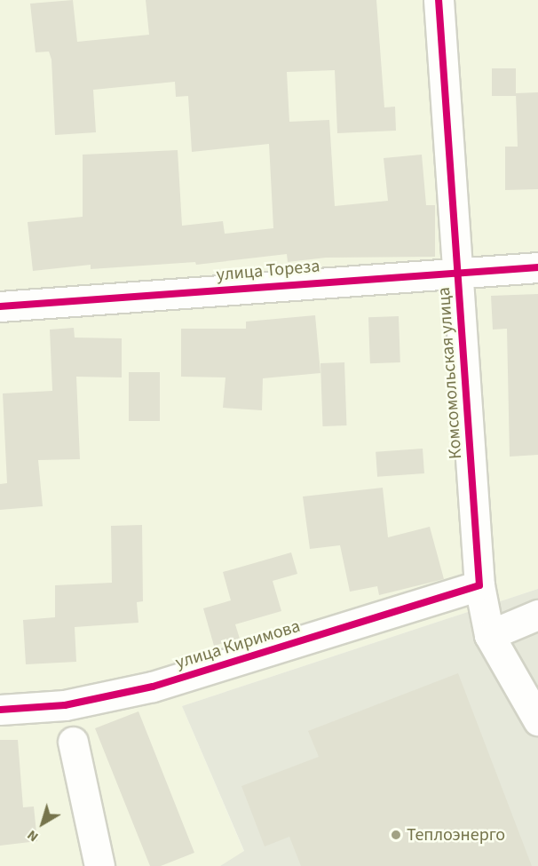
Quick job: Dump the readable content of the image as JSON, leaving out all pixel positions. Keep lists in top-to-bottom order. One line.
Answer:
{"streets":{"street":["улица Тореза","Комсомольская улица","улица Киримова"]},"crossings":[["улица Тореза","Комсомольская улица"],["Комсомольская улица","улица Киримова"]],"places":["Теплоэнерго"],"north":"bottom left"}
